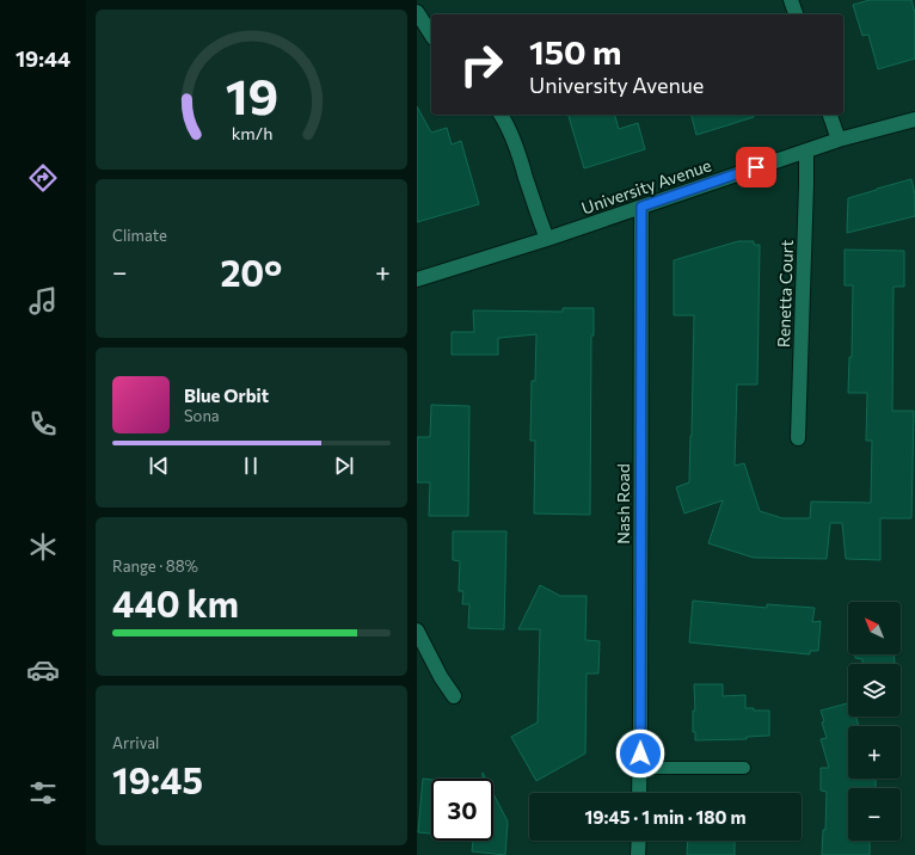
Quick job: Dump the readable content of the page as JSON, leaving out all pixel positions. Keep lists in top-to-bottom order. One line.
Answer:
{"streets":{"street":["University Avenue","Renetta Court","Nash Road"]},"crossings":[["University Avenue","Renetta Court"],["University Avenue","Nash Road"]],"north":"top left","page":{"tabs":"19:44","turn":["150 m","University Avenue"],"tile":["Climate",["Range · 88%","440 km"],["Arrival","19:45"]],"heat":["−","20°","+"],"song":["Blue Orbit","Sona"],"map_buttons":["+","−"],"limit":"30","trip":"19:45 · 1 min · 180 m","gauge":["19","km/h"]}}
